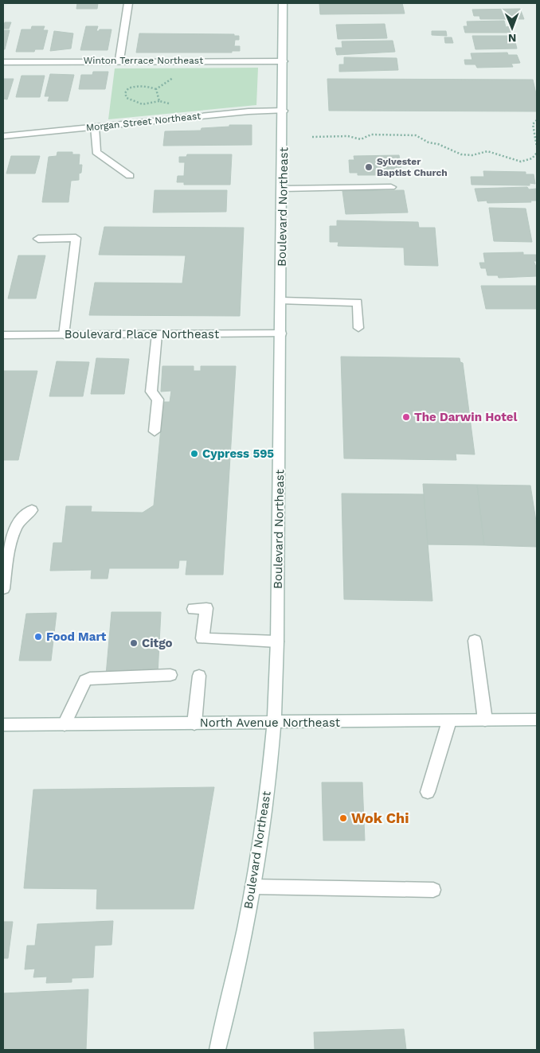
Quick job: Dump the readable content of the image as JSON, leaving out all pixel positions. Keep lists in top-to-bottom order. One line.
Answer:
{"streets":{"main road":["Winton Terrace Northeast","Morgan Street Northeast","Boulevard Northeast","Boulevard Place Northeast","North Avenue Northeast"]},"crossings":[["Winton Terrace Northeast","Boulevard Northeast"],["Morgan Street Northeast","Boulevard Northeast"],["Boulevard Northeast","Boulevard Place Northeast"],["Boulevard Northeast","North Avenue Northeast"]],"places":["Sylvester Baptist Church","The Darwin Hotel","Cypress 595","Food Mart","Citgo","Wok Chi"],"north":"bottom"}
